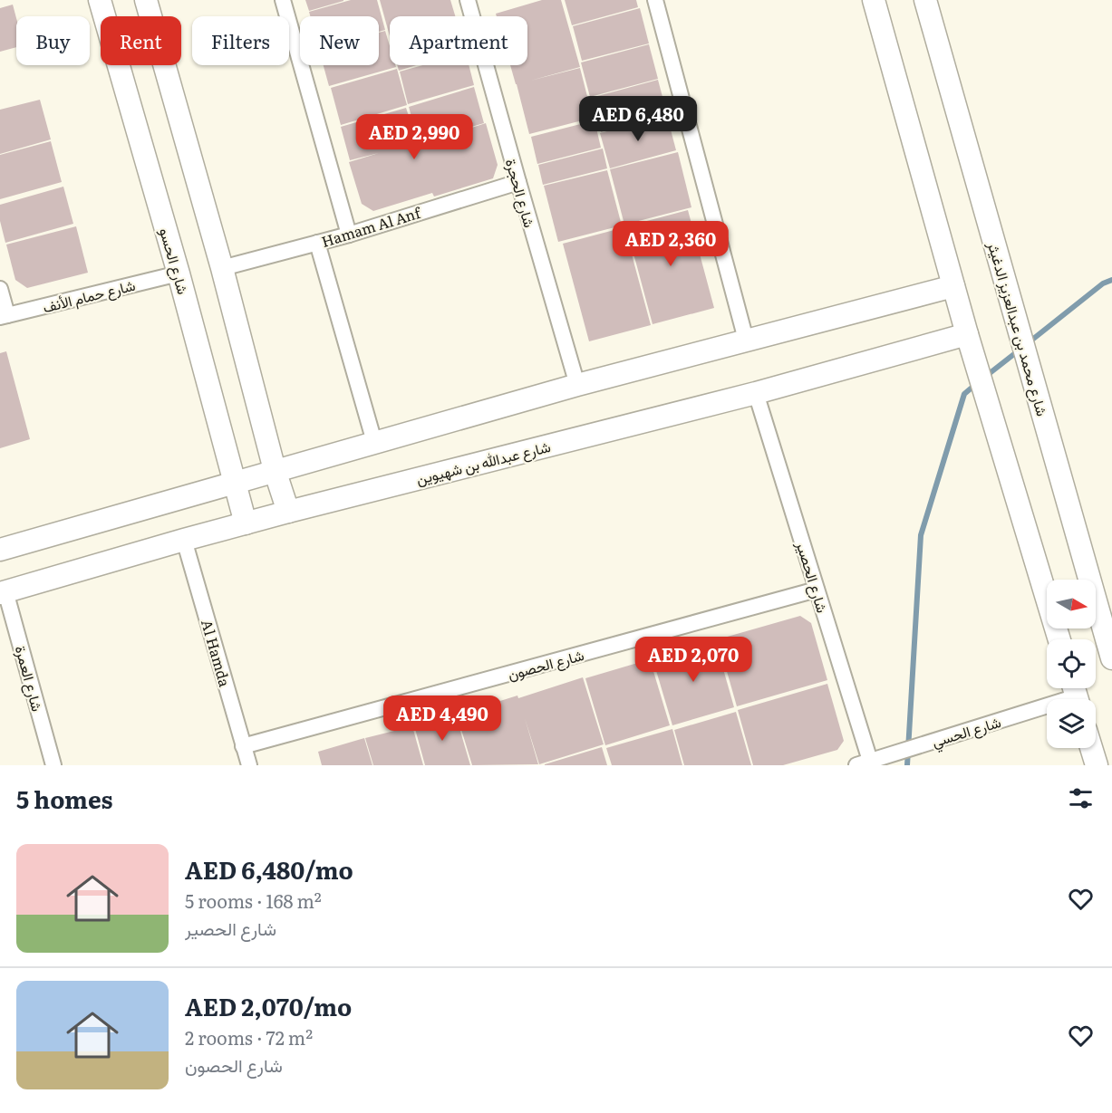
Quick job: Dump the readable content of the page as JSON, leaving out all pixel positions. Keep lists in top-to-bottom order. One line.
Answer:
{"streets":{"street":["شارع الحجرة","Hamam Al Anf","شارع الحسو","شارع حمام الأنف","شارع محمد بن عبدالعزيز الدغيثر","شارع عبدالله بن شهيوين","شارع الحصير","Al Hamda","شارع الحصون","شارع العمرة","شارع الحسي"]},"crossings":[["شارع الحجرة","Hamam Al Anf"],["شارع الحسو","شارع حمام الأنف"],["شارع الحسو","شارع عبدالله بن شهيوين"],["شارع عبدالله بن شهيوين","شارع الحصير"],["شارع عبدالله بن شهيوين","Al Hamda"],["شارع عبدالله بن شهيوين","شارع العمرة"],["شارع الحصير","شارع الحصون"],["شارع الحصير","شارع الحسي"],["Al Hamda","شارع الحصون"]],"north":"right","page":{"chip":["Buy","Rent","Filters","New","Apartment"],"price":["AED 6,480","AED 2,990","AED 2,360","AED 2,070","AED 4,490"],"heading":"5 homes","list":[{"name":"AED 6,480/mo","note":"5 rooms · 168 m² · شارع الحصير"},{"name":"AED 2,070/mo","note":"2 rooms · 72 m² · شارع الحصون"}]}}
